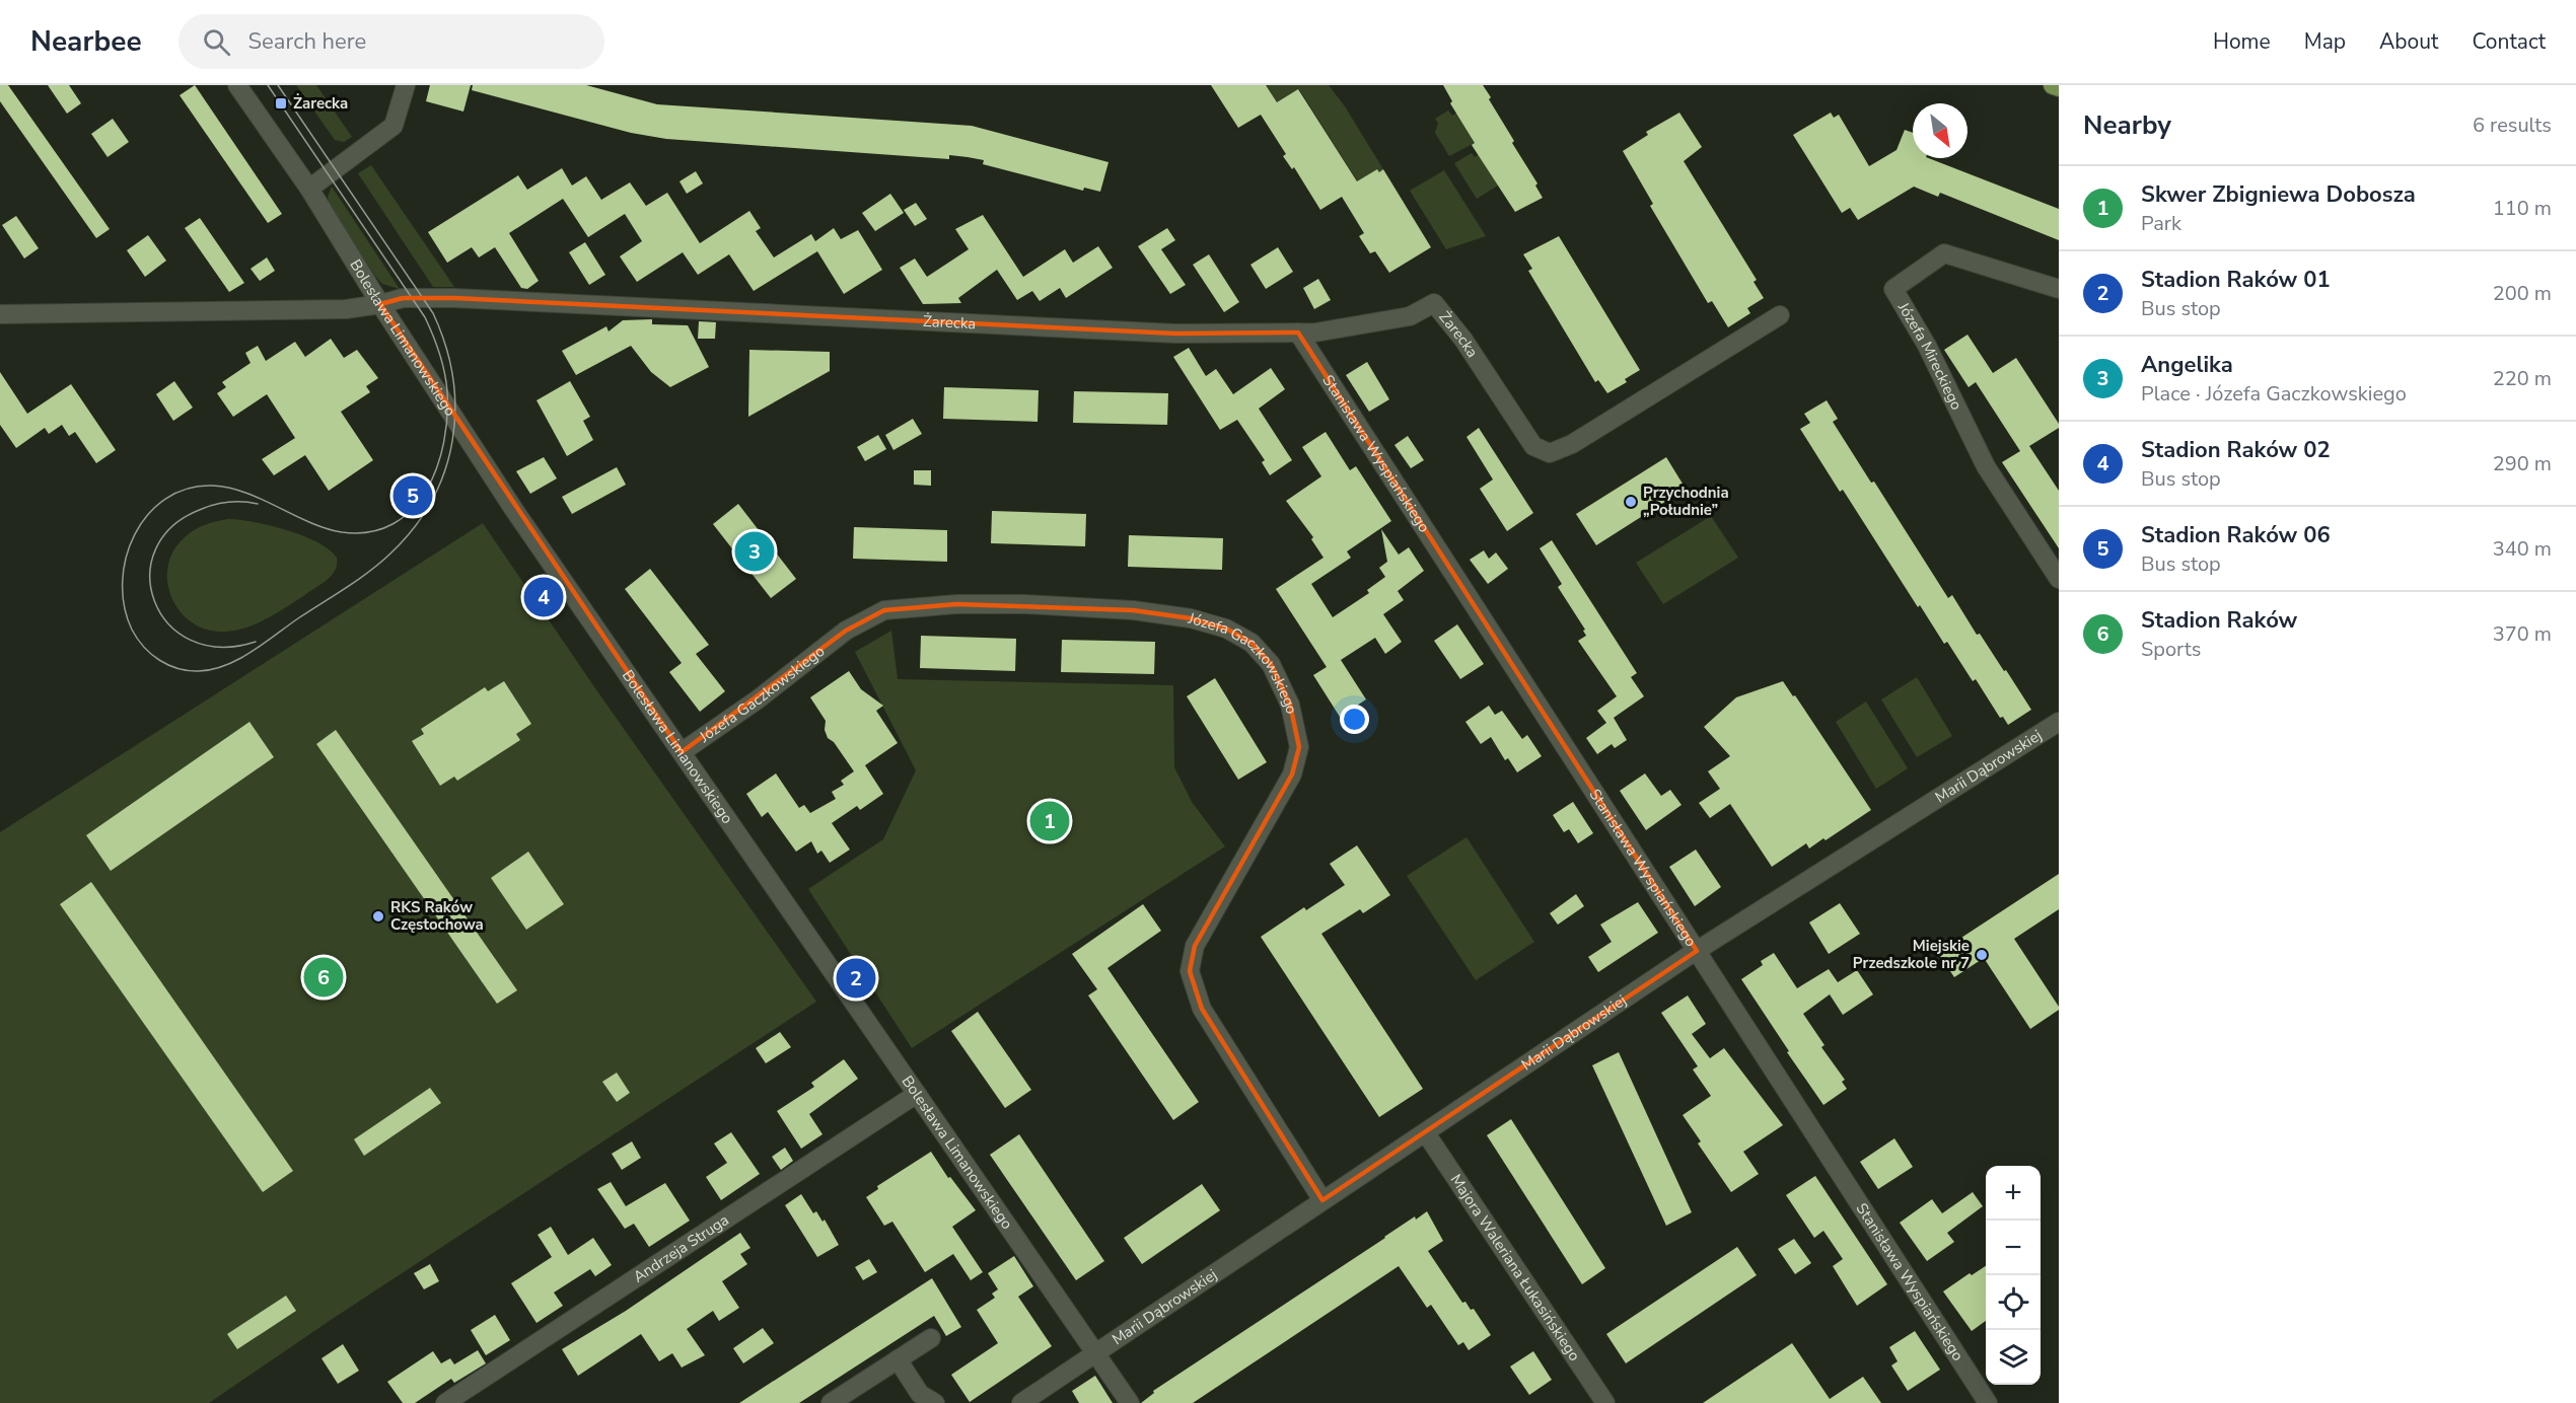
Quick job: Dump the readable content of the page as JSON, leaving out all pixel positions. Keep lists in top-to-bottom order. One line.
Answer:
{"streets":{"street":["Żarecka","Bolesława Limanowskiego","Józefa Mireckiego","Stanisława Wyspiańskiego","Józefa Gaczkowskiego","Marii Dąbrowskiej","Andrzeja Struga","Majora Waleriana Łukasińskiego"]},"crossings":[["Żarecka","Bolesława Limanowskiego"],["Żarecka","Stanisława Wyspiańskiego"],["Bolesława Limanowskiego","Józefa Gaczkowskiego"],["Bolesława Limanowskiego","Marii Dąbrowskiej"],["Bolesława Limanowskiego","Andrzeja Struga"],["Stanisława Wyspiańskiego","Marii Dąbrowskiej"],["Józefa Gaczkowskiego","Marii Dąbrowskiej"],["Marii Dąbrowskiej","Majora Waleriana Łukasińskiego"]],"places":{"transit":["Żarecka"],"other":["Przychodnia „Południe”","RKS Raków Częstochowa","Miejskie Przedszkole nr 7"]},"north":"bottom right","page":{"header":"Nearbee","search":"Search here","nav":["Home","Map","About","Contact"],"heading":["Nearby","6 results"],"list":[{"mark":"1","name":"Skwer Zbigniewa Dobosza","note":"Park","value":"110 m"},{"mark":"2","name":"Stadion Raków 01","note":"Bus stop","value":"200 m"},{"mark":"3","name":"Angelika","note":"Place · Józefa Gaczkowskiego","value":"220 m"},{"mark":"4","name":"Stadion Raków 02","note":"Bus stop","value":"290 m"},{"mark":"5","name":"Stadion Raków 06","note":"Bus stop","value":"340 m"},{"mark":"6","name":"Stadion Raków","note":"Sports","value":"370 m"}],"pins":["5","3","4","1","6","2"],"map_buttons":["+","−"]}}
